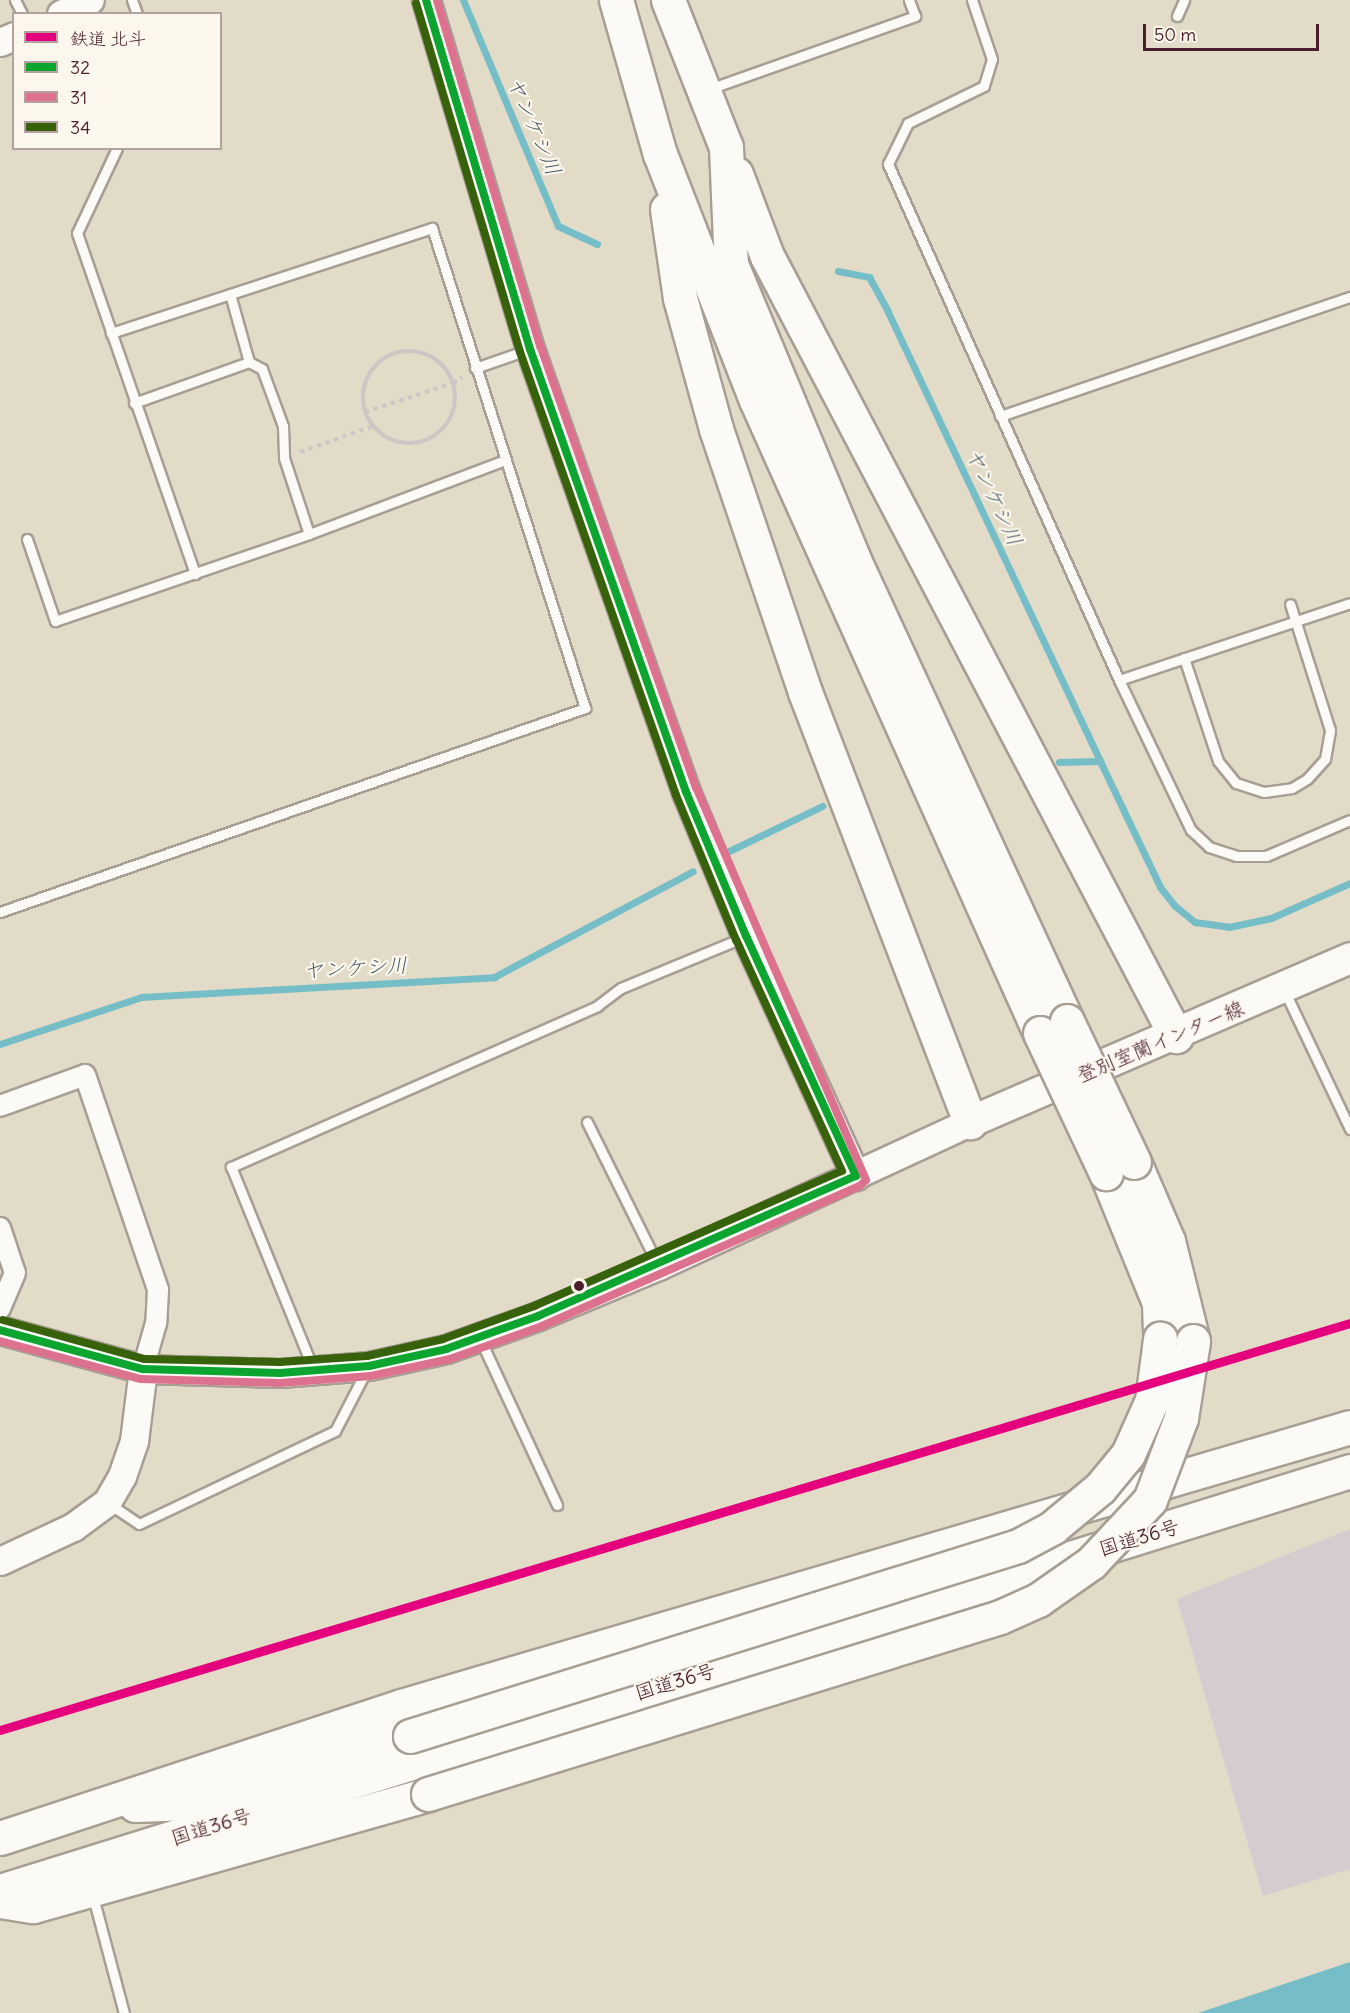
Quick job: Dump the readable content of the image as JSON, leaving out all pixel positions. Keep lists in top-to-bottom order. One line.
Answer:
{"streets":{"highway":["国道36号"],"main road":["登別室蘭インター線"]},"water":["ヤンケシ川"],"lines":["transit line 32","transit line 31","transit line 34","rail line 北斗"],"legend":["鉄道 北斗","32","31","34"],"scale_bar":"50 m"}
